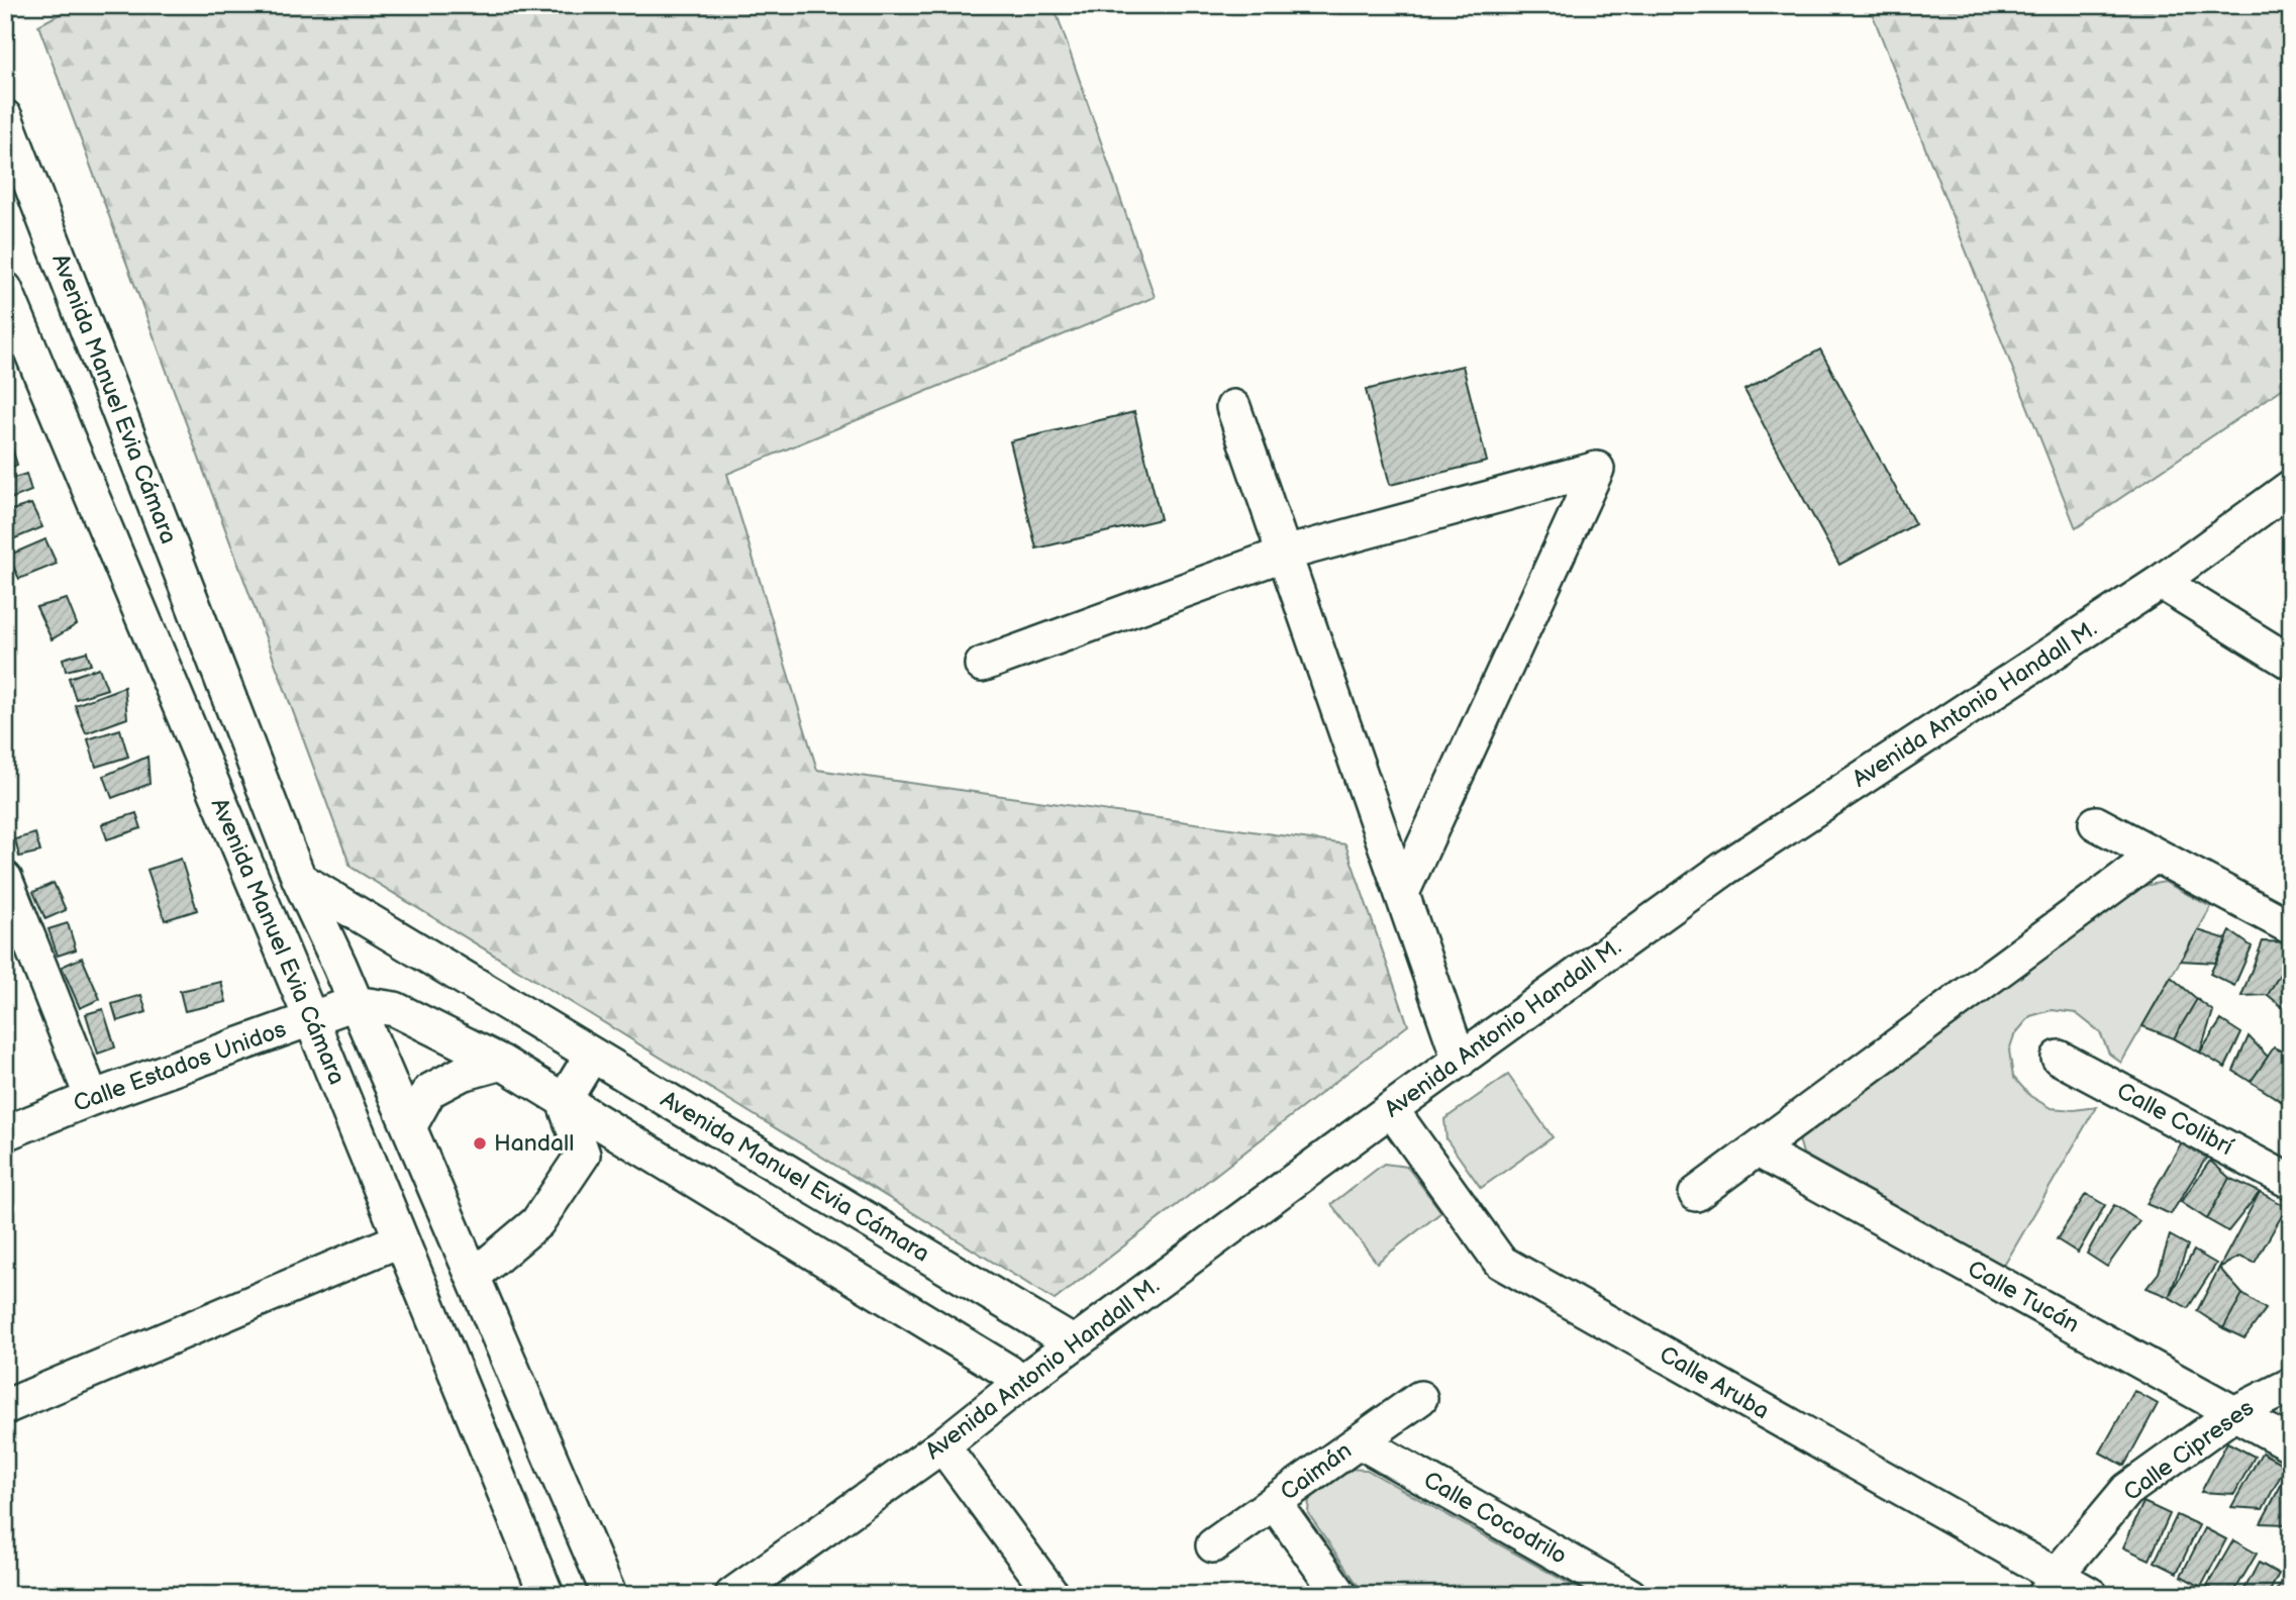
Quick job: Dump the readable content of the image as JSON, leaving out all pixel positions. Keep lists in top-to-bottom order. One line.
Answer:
{"streets":{"street":["Avenida Manuel Evia Cámara","Avenida Antonio Handall M.","Calle Estados Unidos","Calle Colibrí","Calle Tucán","Calle Aruba","Calle Cipreses","Caimán","Calle Cocodrilo"]},"crossings":[["Avenida Manuel Evia Cámara","Avenida Antonio Handall M."],["Avenida Manuel Evia Cámara","Calle Estados Unidos"],["Avenida Antonio Handall M.","Calle Aruba"],["Calle Tucán","Calle Cipreses"],["Calle Aruba","Calle Cipreses"],["Caimán","Calle Cocodrilo"]],"places":["Handall"]}
